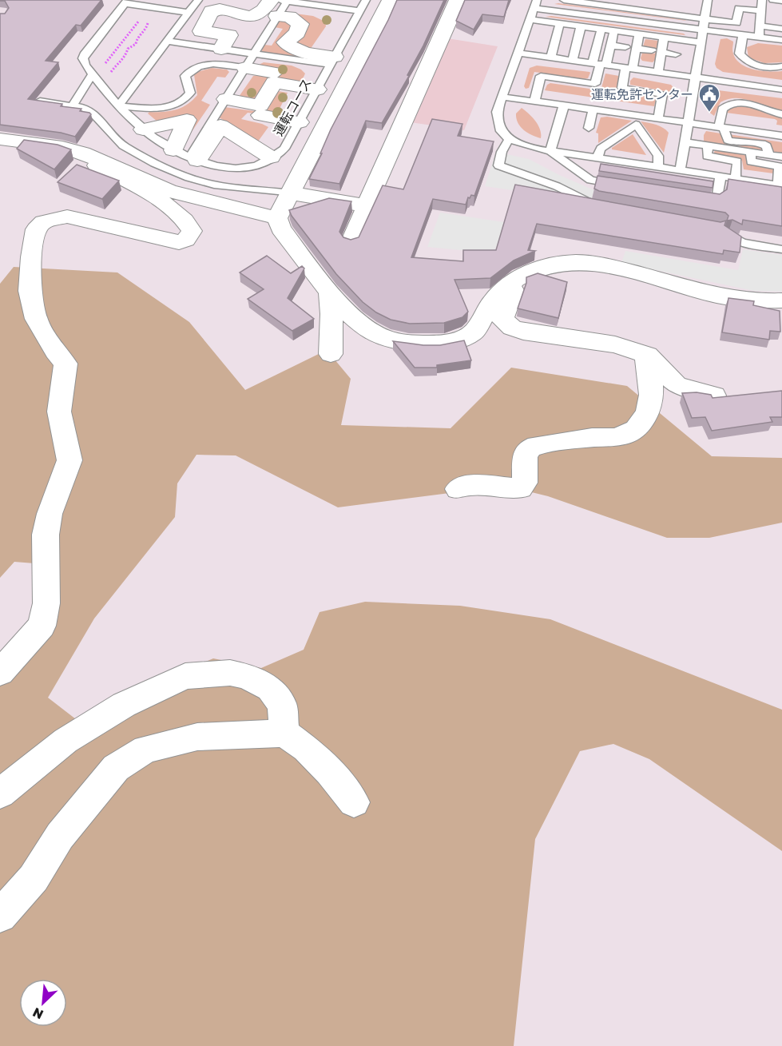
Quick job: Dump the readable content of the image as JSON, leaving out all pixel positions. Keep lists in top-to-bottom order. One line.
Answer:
{"streets":{"lane":["運転コース"]},"places":{"public building":["運転免許センター"]},"north":"bottom left"}
